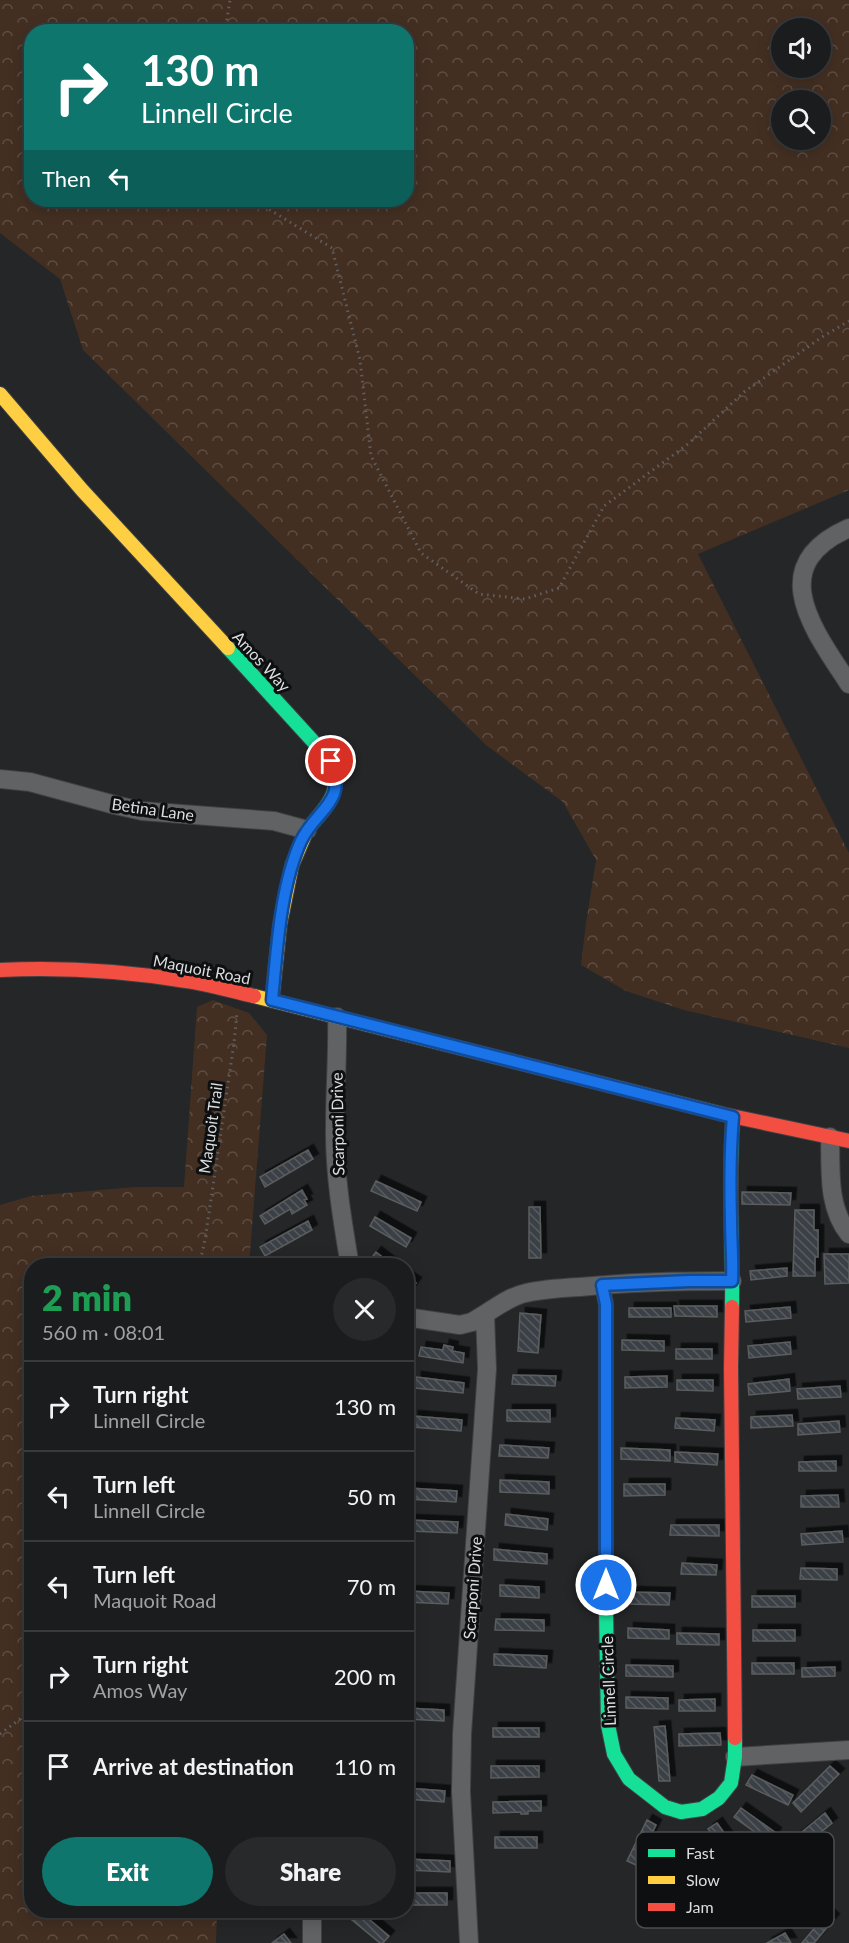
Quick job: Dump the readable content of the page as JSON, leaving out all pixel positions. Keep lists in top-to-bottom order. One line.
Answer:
{"streets":{"street":["Amos Way","Betina Lane","Maquoit Road","Scarponi Drive","Linnell Circle"],"path":["Maquoit Trail"]},"crossings":[["Amos Way","Betina Lane"],["Amos Way","Maquoit Road"],["Maquoit Road","Scarponi Drive"],["Maquoit Road","Maquoit Trail"],["Maquoit Road","Linnell Circle"]],"legend":["Fast","Slow","Jam"],"page":{"turn":["130 m","Linnell Circle"],"then":"Then","heading":["2 min","560 m · 08:01"],"list":[{"name":"Turn right","note":"Linnell Circle","value":"130 m"},{"name":"Turn left","note":"Linnell Circle","value":"50 m"},{"name":"Turn left","note":"Maquoit Road","value":"70 m"},{"name":"Turn right","note":"Amos Way","value":"200 m"},{"name":"Arrive at destination","value":"110 m"}],"buttons":["Exit","Share"]}}
